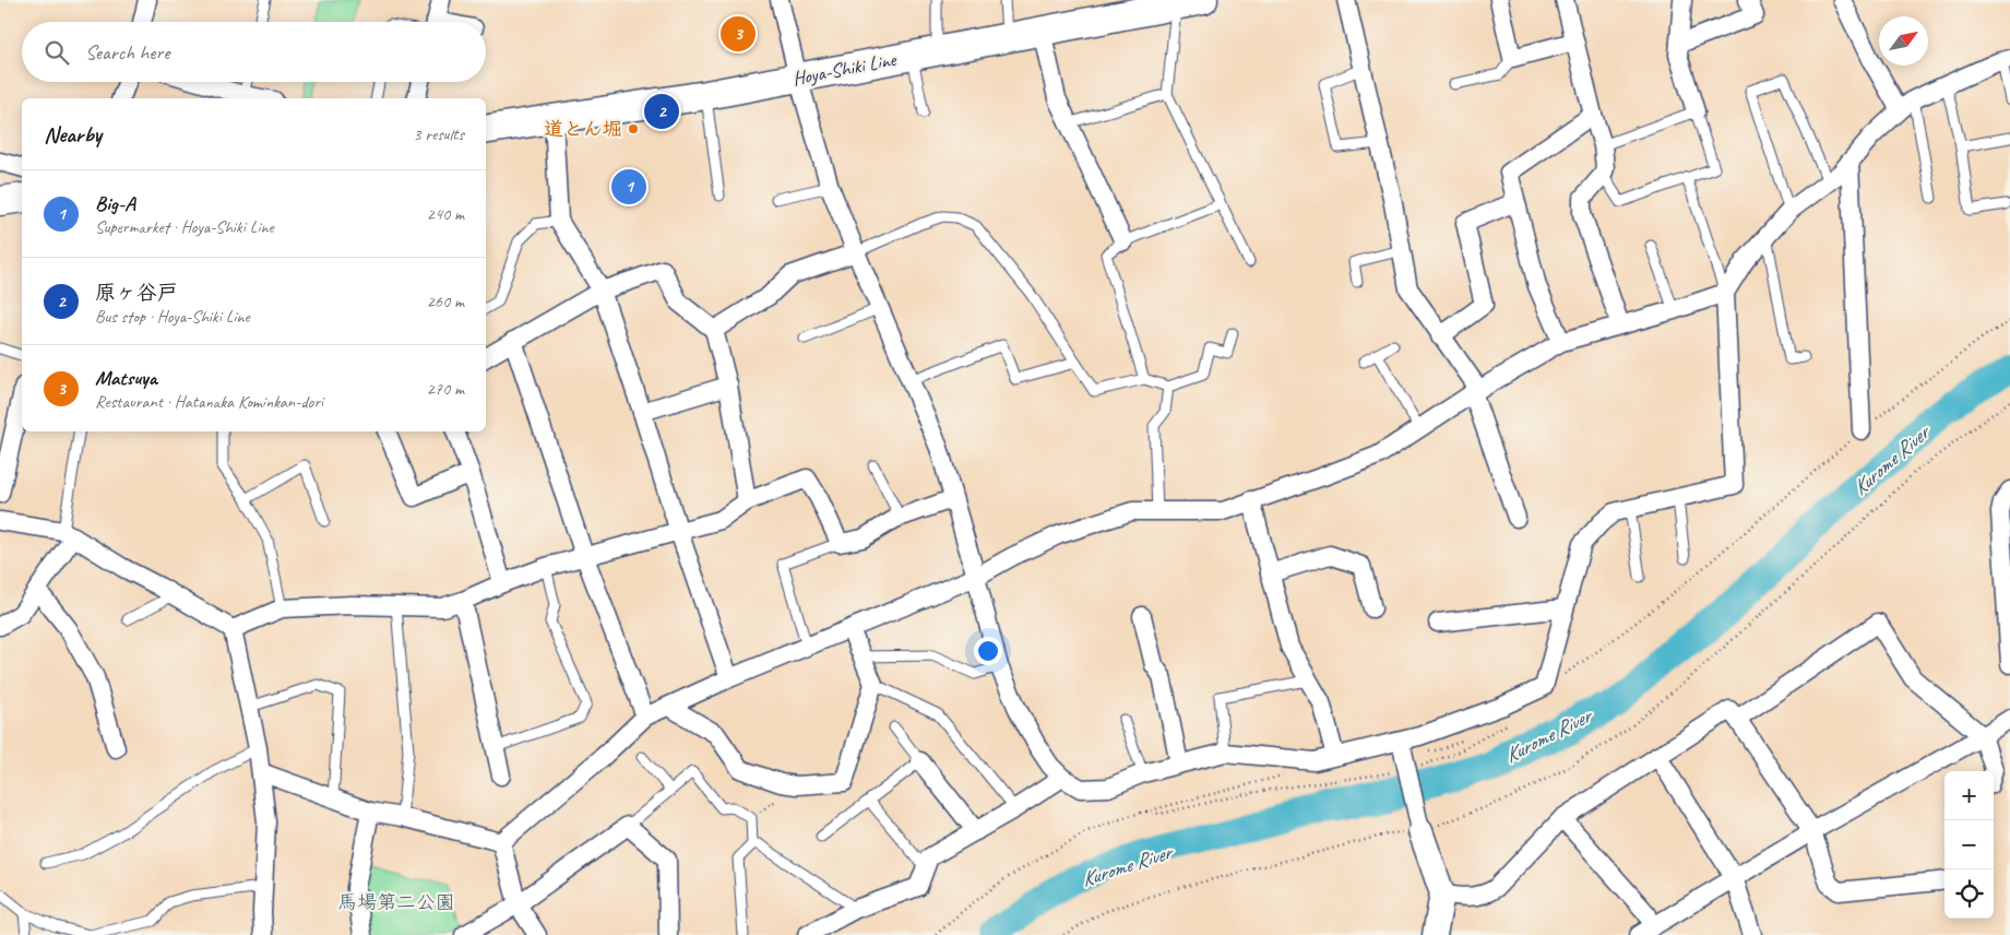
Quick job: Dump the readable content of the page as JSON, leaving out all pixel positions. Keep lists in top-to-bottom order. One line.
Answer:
{"streets":{"main road":["Hoya-Shiki Line"]},"water":["Kurome River"],"parks":["馬場第二公園"],"places":["道とん堀"],"north":"top right","page":{"pins":["3","2","1"],"search":"Search here","heading":["Nearby","3 results"],"list":[{"mark":"1","name":"Big-A","note":"Supermarket · Hoya-Shiki Line","value":"240 m"},{"mark":"2","name":"原ヶ谷戸","note":"Bus stop · Hoya-Shiki Line","value":"260 m"},{"mark":"3","name":"Matsuya","note":"Restaurant · Hatanaka Kominkan-dori","value":"270 m"}],"map_buttons":["+","−"]}}
